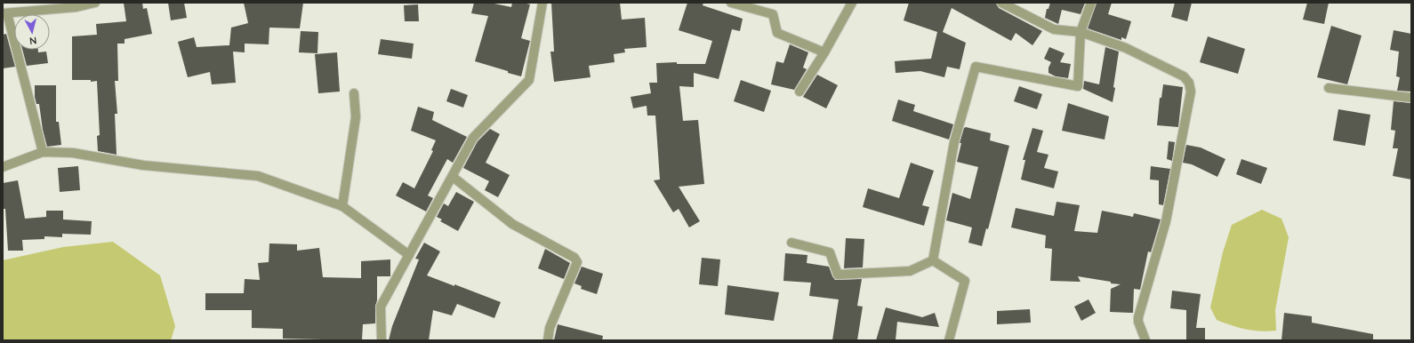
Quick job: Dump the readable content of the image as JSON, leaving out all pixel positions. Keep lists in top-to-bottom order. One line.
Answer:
{"north":"bottom"}
